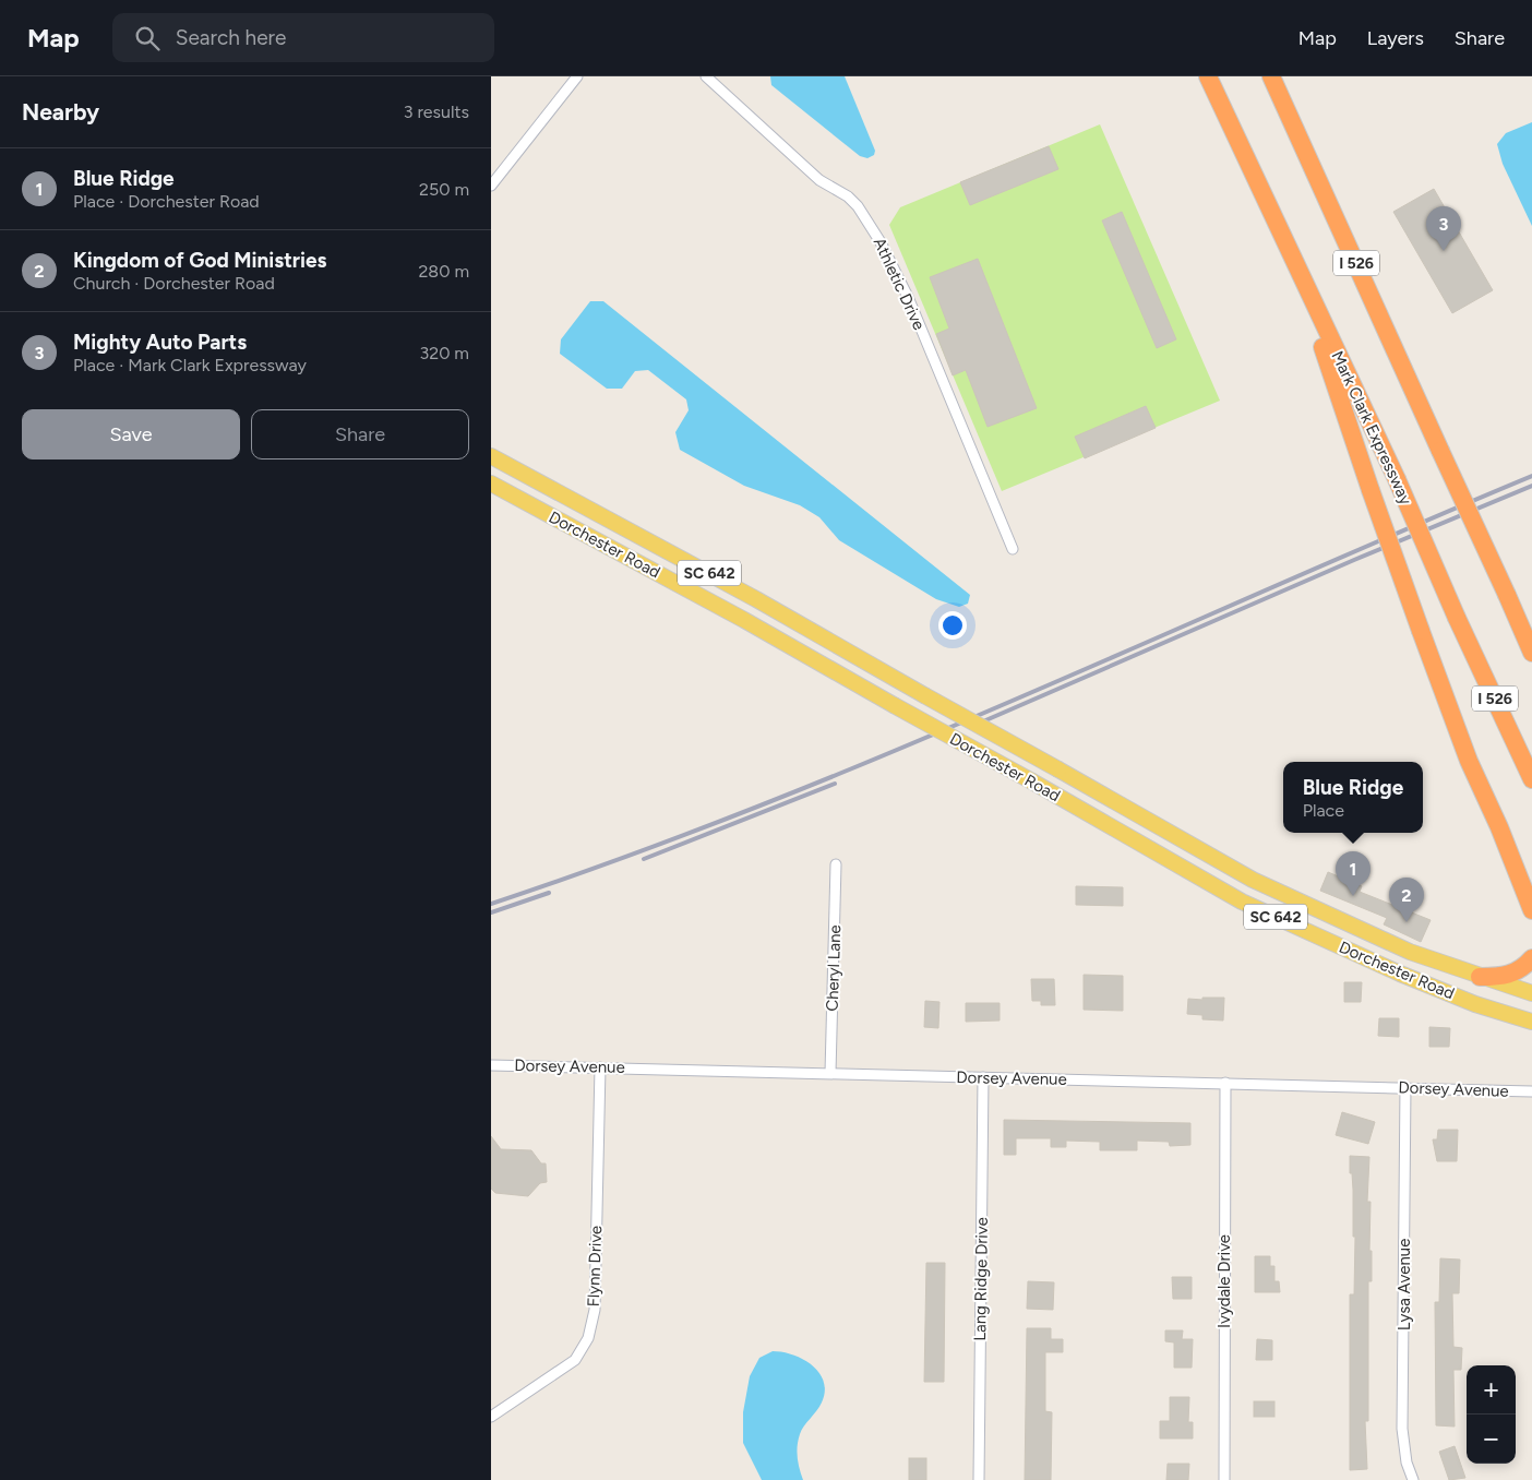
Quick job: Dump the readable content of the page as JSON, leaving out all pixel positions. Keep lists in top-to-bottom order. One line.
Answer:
{"streets":{"highway":["I 526","Mark Clark Expressway"],"main road":["Dorchester Road","SC 642"],"street":["Athletic Drive","Cheryl Lane","Dorsey Avenue","Flynn Drive","Lang Ridge Drive","Ivydale Drive","Lysa Avenue"]},"crossings":[["Cheryl Lane","Dorsey Avenue"],["Dorsey Avenue","Flynn Drive"],["Dorsey Avenue","Lang Ridge Drive"],["Dorsey Avenue","Ivydale Drive"],["Dorsey Avenue","Lysa Avenue"]],"page":{"header":"Map","search":"Search here","nav":["Map","Layers","Share"],"heading":["Nearby","3 results"],"list":[{"mark":"1","name":"Blue Ridge","note":"Place · Dorchester Road","value":"250 m"},{"mark":"2","name":"Kingdom of God Ministries","note":"Church · Dorchester Road","value":"280 m"},{"mark":"3","name":"Mighty Auto Parts","note":"Place · Mark Clark Expressway","value":"320 m"}],"pins":["3","1","2"],"buttons":["Save","Share"],"popup":["Blue Ridge","Place"],"map_buttons":["+","−"]}}
